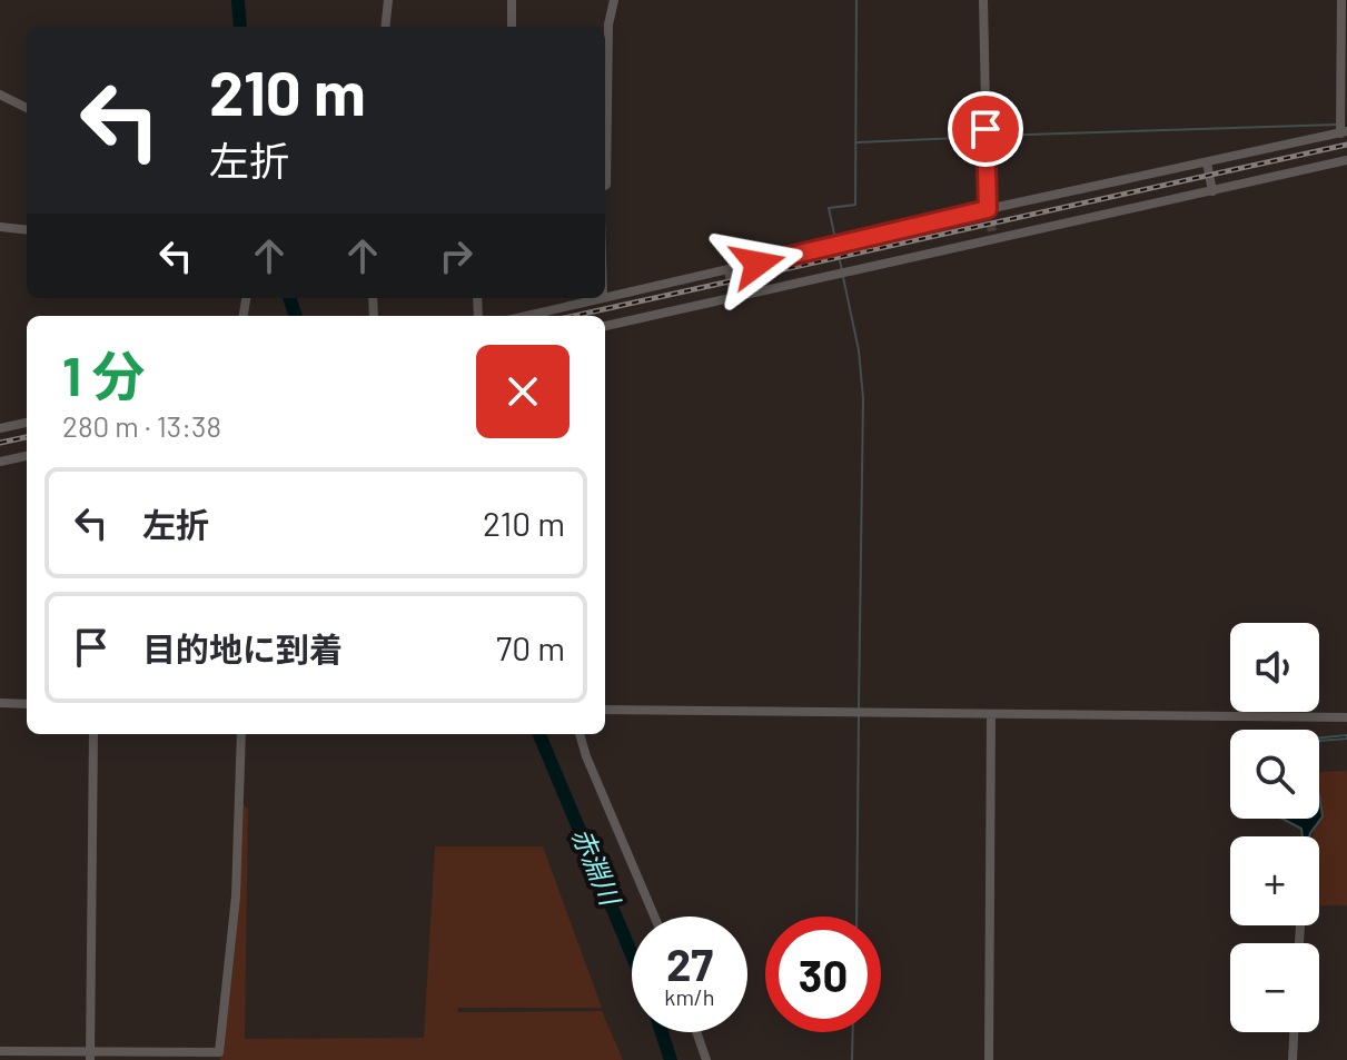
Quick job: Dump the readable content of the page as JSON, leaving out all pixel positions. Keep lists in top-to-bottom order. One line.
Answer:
{"water":["赤淵川"],"page":{"turn":["210 m","左折"],"heading":["1 分","280 m · 13:38"],"list":[{"name":"左折","value":"210 m"},{"name":"目的地に到着","value":"70 m"}],"map_buttons":["+","−"],"speed":"27 km/h","limit":"30"}}
